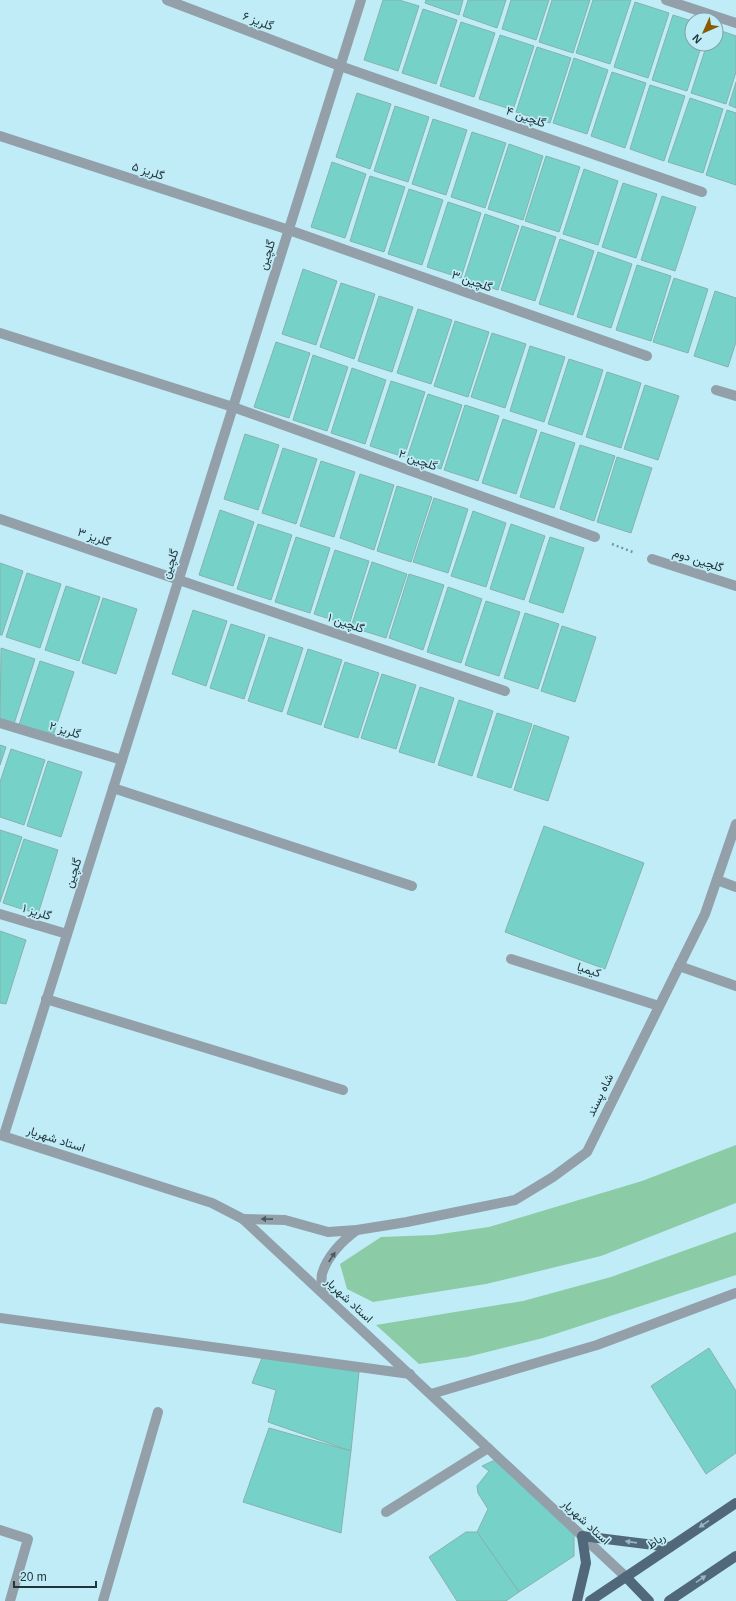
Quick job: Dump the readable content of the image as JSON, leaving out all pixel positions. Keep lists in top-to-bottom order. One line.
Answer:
{"streets":{"main road":["رباط"],"street":["گلریز ۶","گلچین ۴","گلریز ۵","گلچین","گلچین ۳","گلچین ۲","گلریز ۳","گلچین دوم","گلچین ۱","گلریز ۲","گلریز ۱","کیمیا","شاه پسند","استاد شهریار"]},"crossings":[["گلریز ۶","گلچین ۴"],["گلریز ۶","گلچین"],["گلچین ۴","گلچین"],["گلریز ۵","گلچین"],["گلریز ۵","گلچین ۳"],["گلچین","گلچین ۳"],["گلچین","گلچین ۲"],["گلچین","گلریز ۳"],["گلچین","گلچین ۱"],["گلچین","گلریز ۲"],["گلچین","گلریز ۱"],["گلچین","استاد شهریار"],["گلریز ۳","گلچین ۱"],["کیمیا","شاه پسند"],["شاه پسند","استاد شهریار"],["استاد شهریار","رباط"]],"scale_bar":"20 m","north":"bottom left"}
